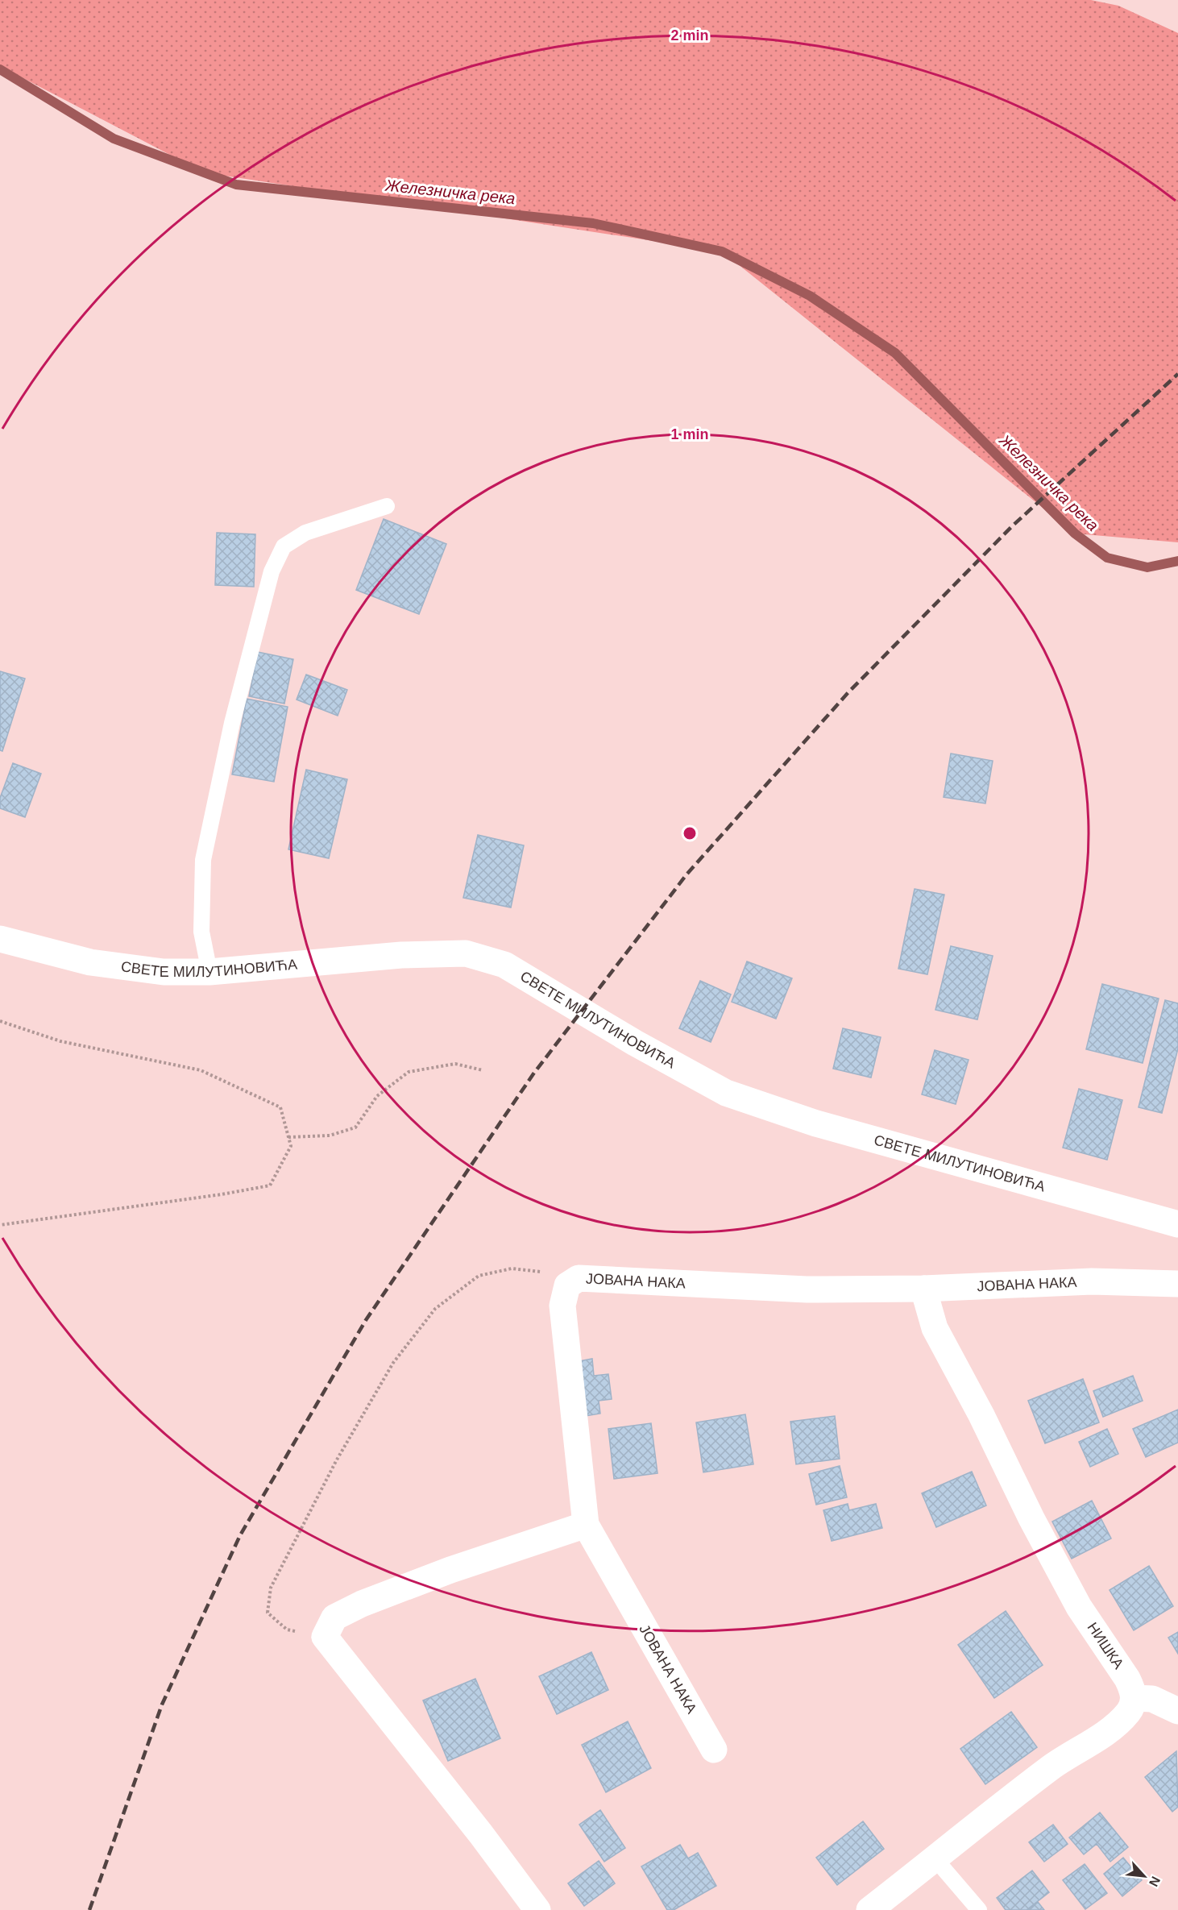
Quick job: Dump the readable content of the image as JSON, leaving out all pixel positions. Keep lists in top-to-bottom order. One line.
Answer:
{"streets":{"street":["СВЕТЕ МИЛУТИНОВИЋА","ЈОВАНА НАКА","НИШКА"]},"crossings":[["ЈОВАНА НАКА","НИШКА"]],"water":["Железничка река"],"north":"bottom right","rings":["2 min","1 min"]}
